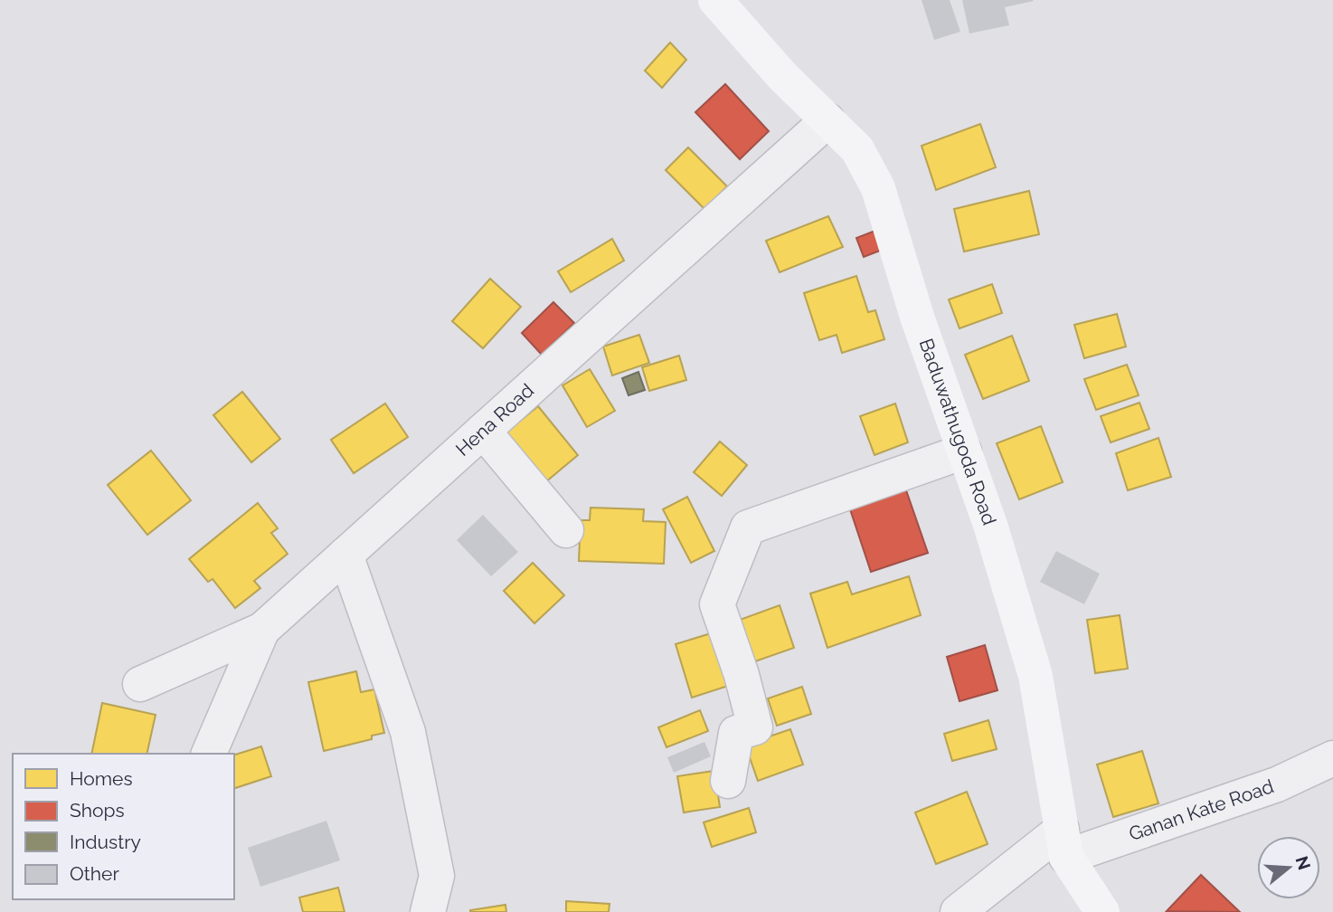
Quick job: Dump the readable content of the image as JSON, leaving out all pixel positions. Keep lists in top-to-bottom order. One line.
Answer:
{"streets":{"street":["Hena Road","Baduwathugoda Road","Ganan Kate Road"]},"crossings":[["Hena Road","Baduwathugoda Road"],["Baduwathugoda Road","Ganan Kate Road"]],"legend":["Homes","Shops","Industry","Other"],"north":"right"}
